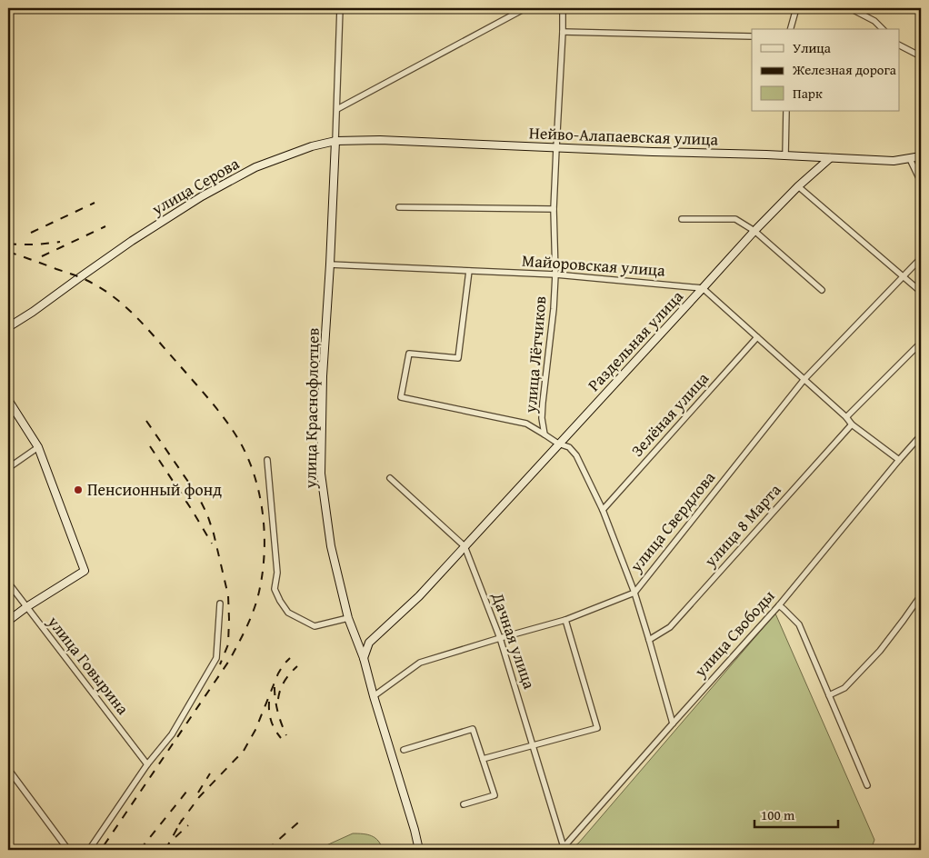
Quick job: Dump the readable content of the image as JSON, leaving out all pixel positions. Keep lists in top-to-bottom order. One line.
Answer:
{"streets":{"street":["Нейво-Алапаевская улица","улица Серова","Майоровская улица","Раздельная улица","улица Лётчиков","улица Краснофлотцев","Зелёная улица","улица Свердлова","улица 8 Марта","улица Свободы","Дачная улица","улица Говырина"]},"crossings":[["Нейво-Алапаевская улица","улица Серова"],["Нейво-Алапаевская улица","Раздельная улица"],["Нейво-Алапаевская улица","улица Лётчиков"],["Нейво-Алапаевская улица","улица Краснофлотцев"],["улица Серова","улица Краснофлотцев"],["Майоровская улица","Раздельная улица"],["Майоровская улица","улица Лётчиков"],["Майоровская улица","улица Краснофлотцев"],["Раздельная улица","улица Лётчиков"],["Раздельная улица","улица Краснофлотцев"],["Раздельная улица","Дачная улица"],["улица Лётчиков","Зелёная улица"],["улица Лётчиков","улица Свердлова"],["улица Лётчиков","улица 8 Марта"],["улица Лётчиков","улица Свободы"],["улица Краснофлотцев","улица Свердлова"],["улица Свердлова","Дачная улица"],["улица Свободы","Дачная улица"]],"places":["Пенсионный фонд"],"legend":["Улица","Железная дорога","Парк"],"scale_bar":"100 m"}
